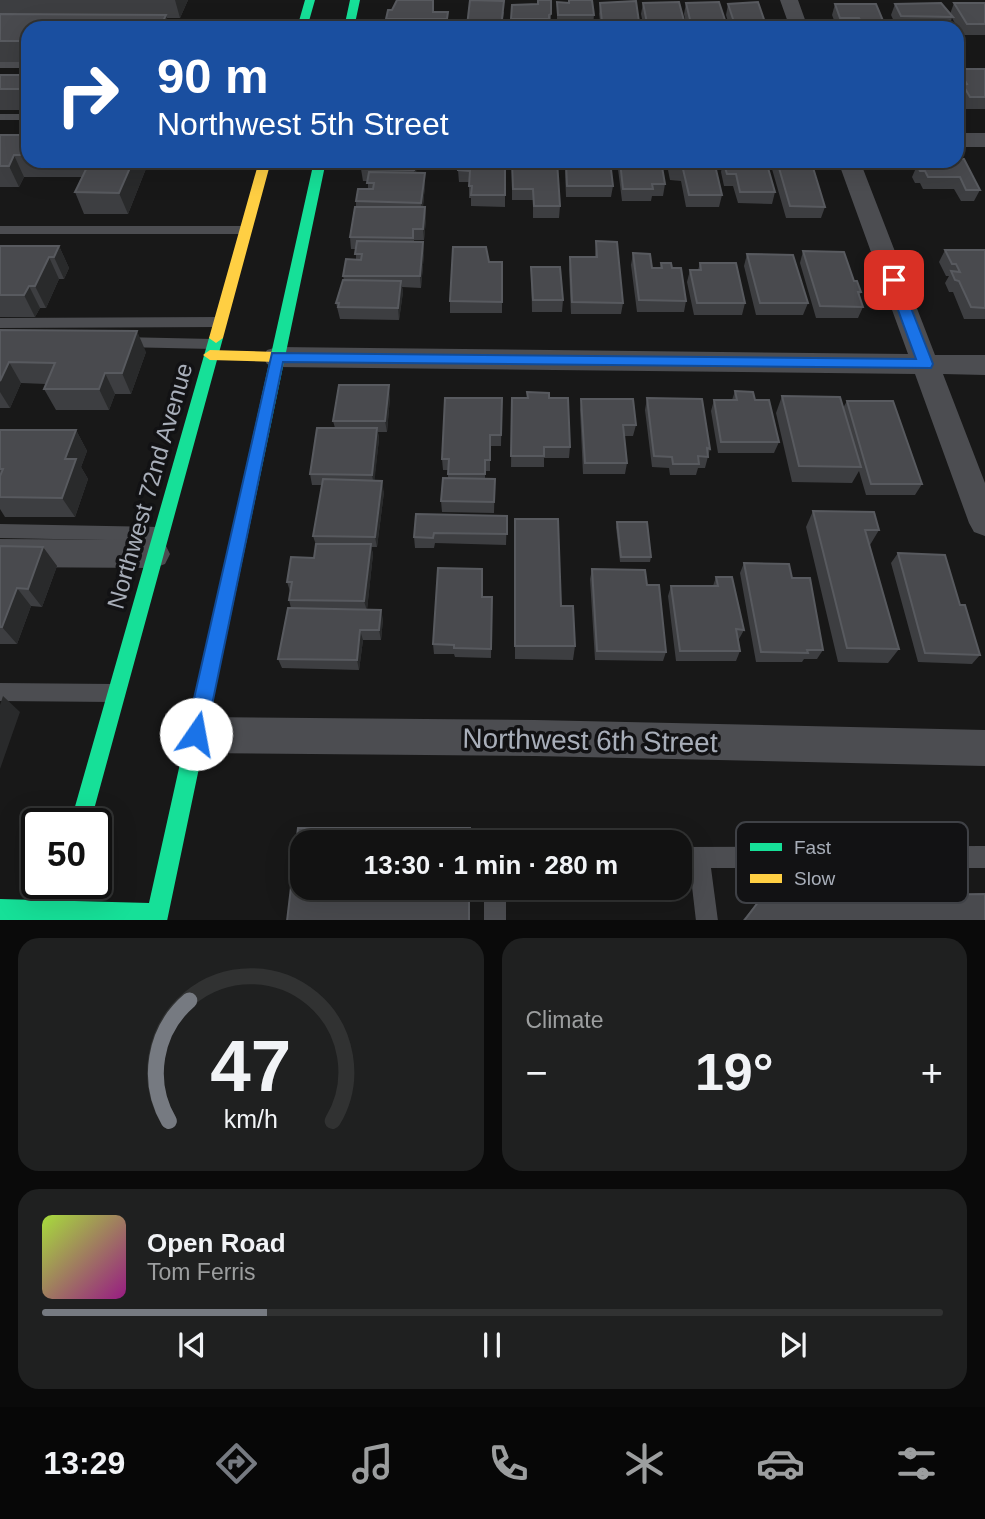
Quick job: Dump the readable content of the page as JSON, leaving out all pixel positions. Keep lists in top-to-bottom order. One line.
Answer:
{"streets":{"main road":["Northwest 72nd Avenue"],"street":["Northwest 6th Street"]},"legend":["Fast","Slow"],"page":{"turn":["90 m","Northwest 5th Street"],"limit":"50","trip":"13:30 · 1 min · 280 m","tile":"Climate","heat":["−","19°","+"],"song":["Open Road","Tom Ferris"],"tabs":"13:29","gauge":["47","km/h"]}}
